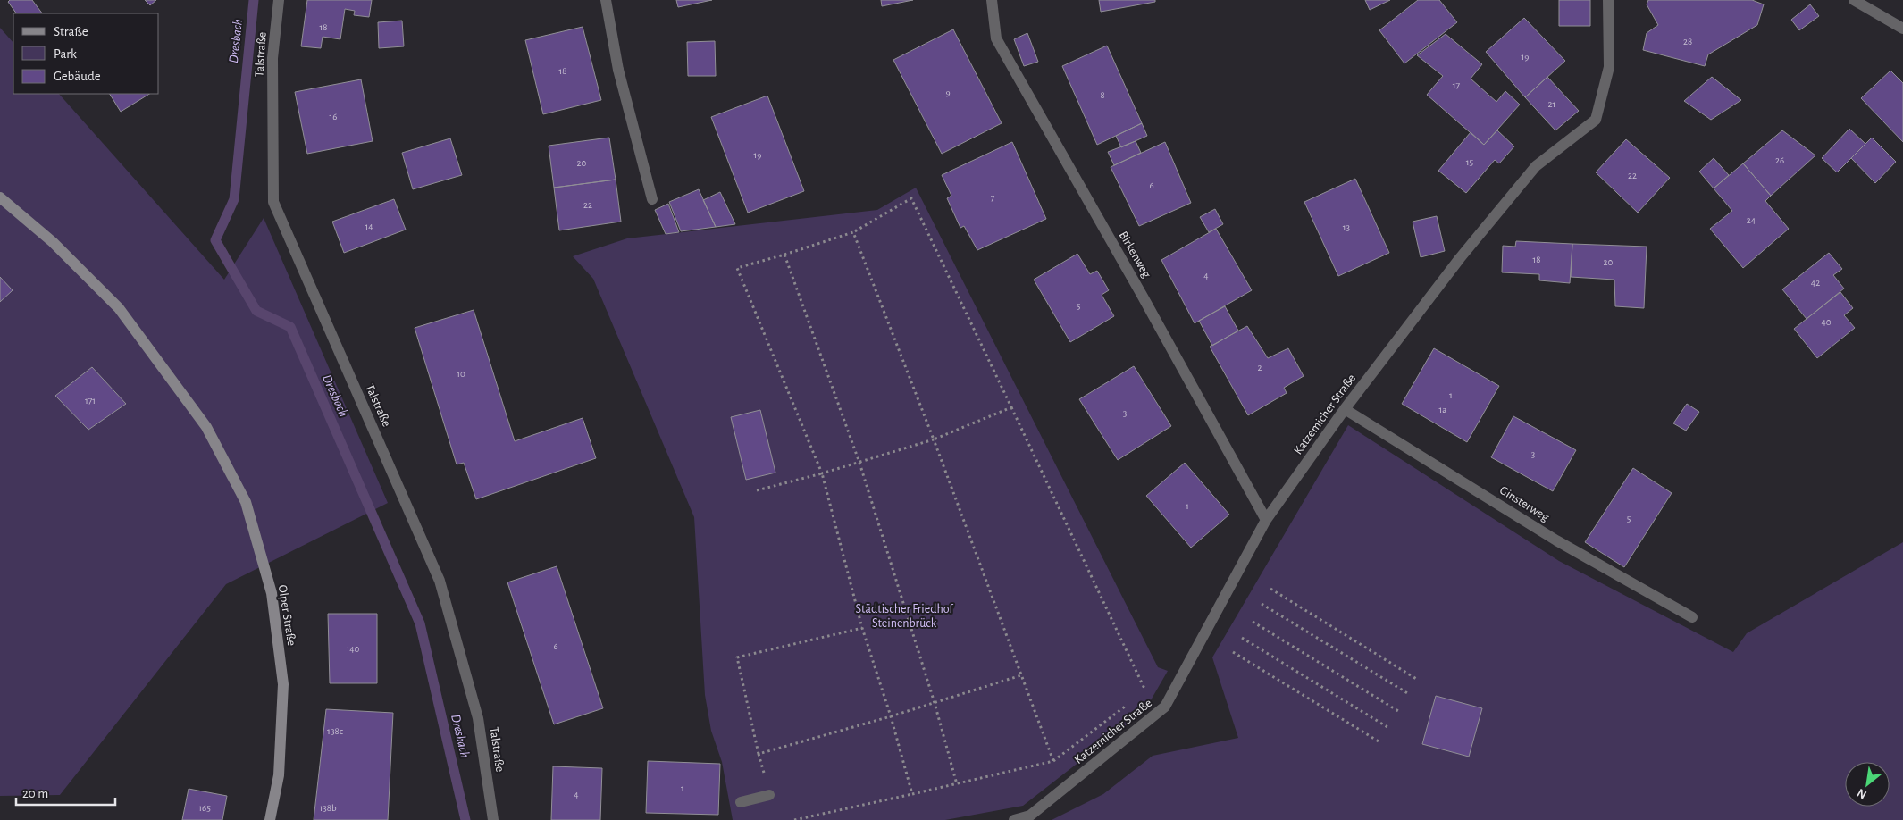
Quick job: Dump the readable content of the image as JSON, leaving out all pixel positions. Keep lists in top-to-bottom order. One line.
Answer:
{"streets":{"main road":["Olper Straße"],"street":["Talstraße","Birkenweg","Katzemicher Straße","Ginsterweg"]},"crossings":[["Birkenweg","Katzemicher Straße"],["Katzemicher Straße","Ginsterweg"]],"water":["Dresbach"],"parks":["Städtischer Friedhof Steinenbrück"],"house_numbers":["18","28","19","18","17","9","8","21","16","19","26","15","20","22","6","7","22","24","14","13","18","20","4","42","5","40","2","10","1","171","1a","3","3","1","5","6","140","138c","1","4","165","138b"],"legend":["Straße","Park","Gebäude"],"scale_bar":"20 m","north":"bottom left"}
